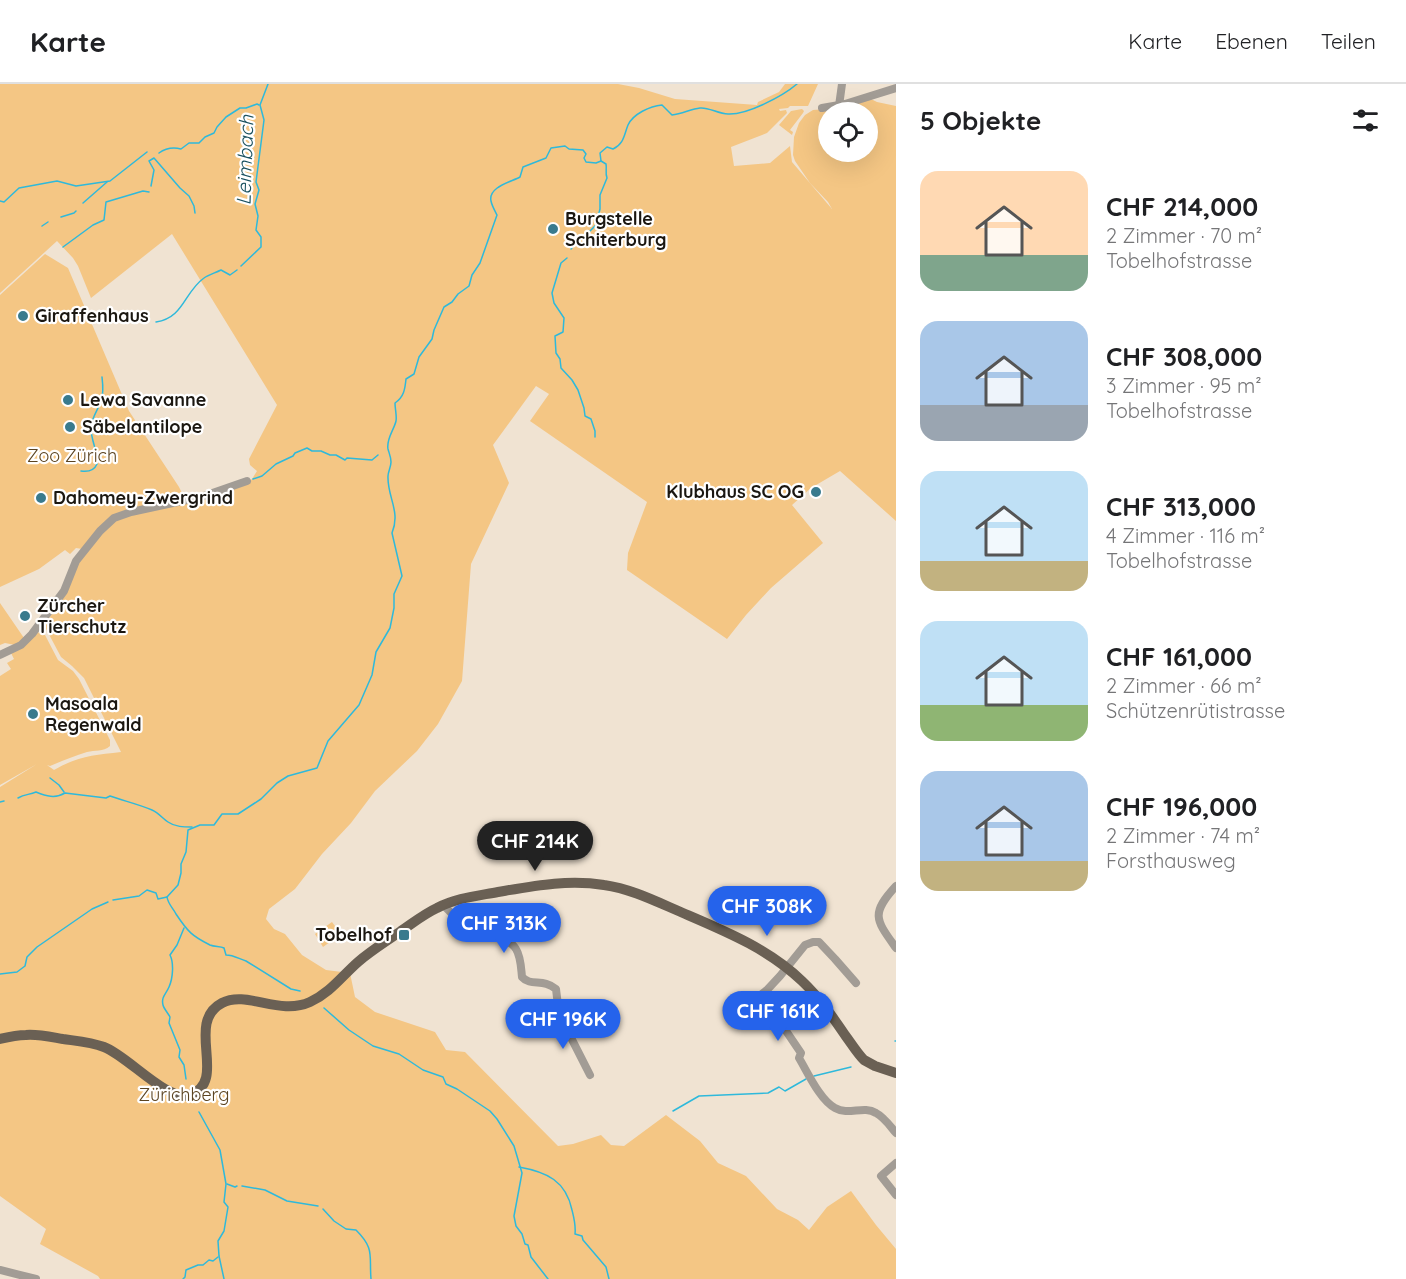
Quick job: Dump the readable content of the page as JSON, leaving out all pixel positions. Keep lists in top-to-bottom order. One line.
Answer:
{"water":["Leimbach"],"parks":["Zoo Zürich","Zürichberg"],"places":{"other":["Burgstelle Schiterburg","Giraffenhaus","Lewa Savanne","Säbelantilope","Klubhaus SC OG","Dahomey-Zwergrind","Zürcher Tierschutz","Masoala Regenwald"],"transit":["Tobelhof"]},"page":{"header":"Karte","nav":["Karte","Ebenen","Teilen"],"heading":"5 Objekte","list":[{"name":"CHF 214,000","note":"2 Zimmer · 70 m² · Tobelhofstrasse"},{"name":"CHF 308,000","note":"3 Zimmer · 95 m² · Tobelhofstrasse"},{"name":"CHF 313,000","note":"4 Zimmer · 116 m² · Tobelhofstrasse"},{"name":"CHF 161,000","note":"2 Zimmer · 66 m² · Schützenrütistrasse"},{"name":"CHF 196,000","note":"2 Zimmer · 74 m² · Forsthausweg"}],"price":["CHF 214K","CHF 308K","CHF 313K","CHF 161K","CHF 196K"]}}
